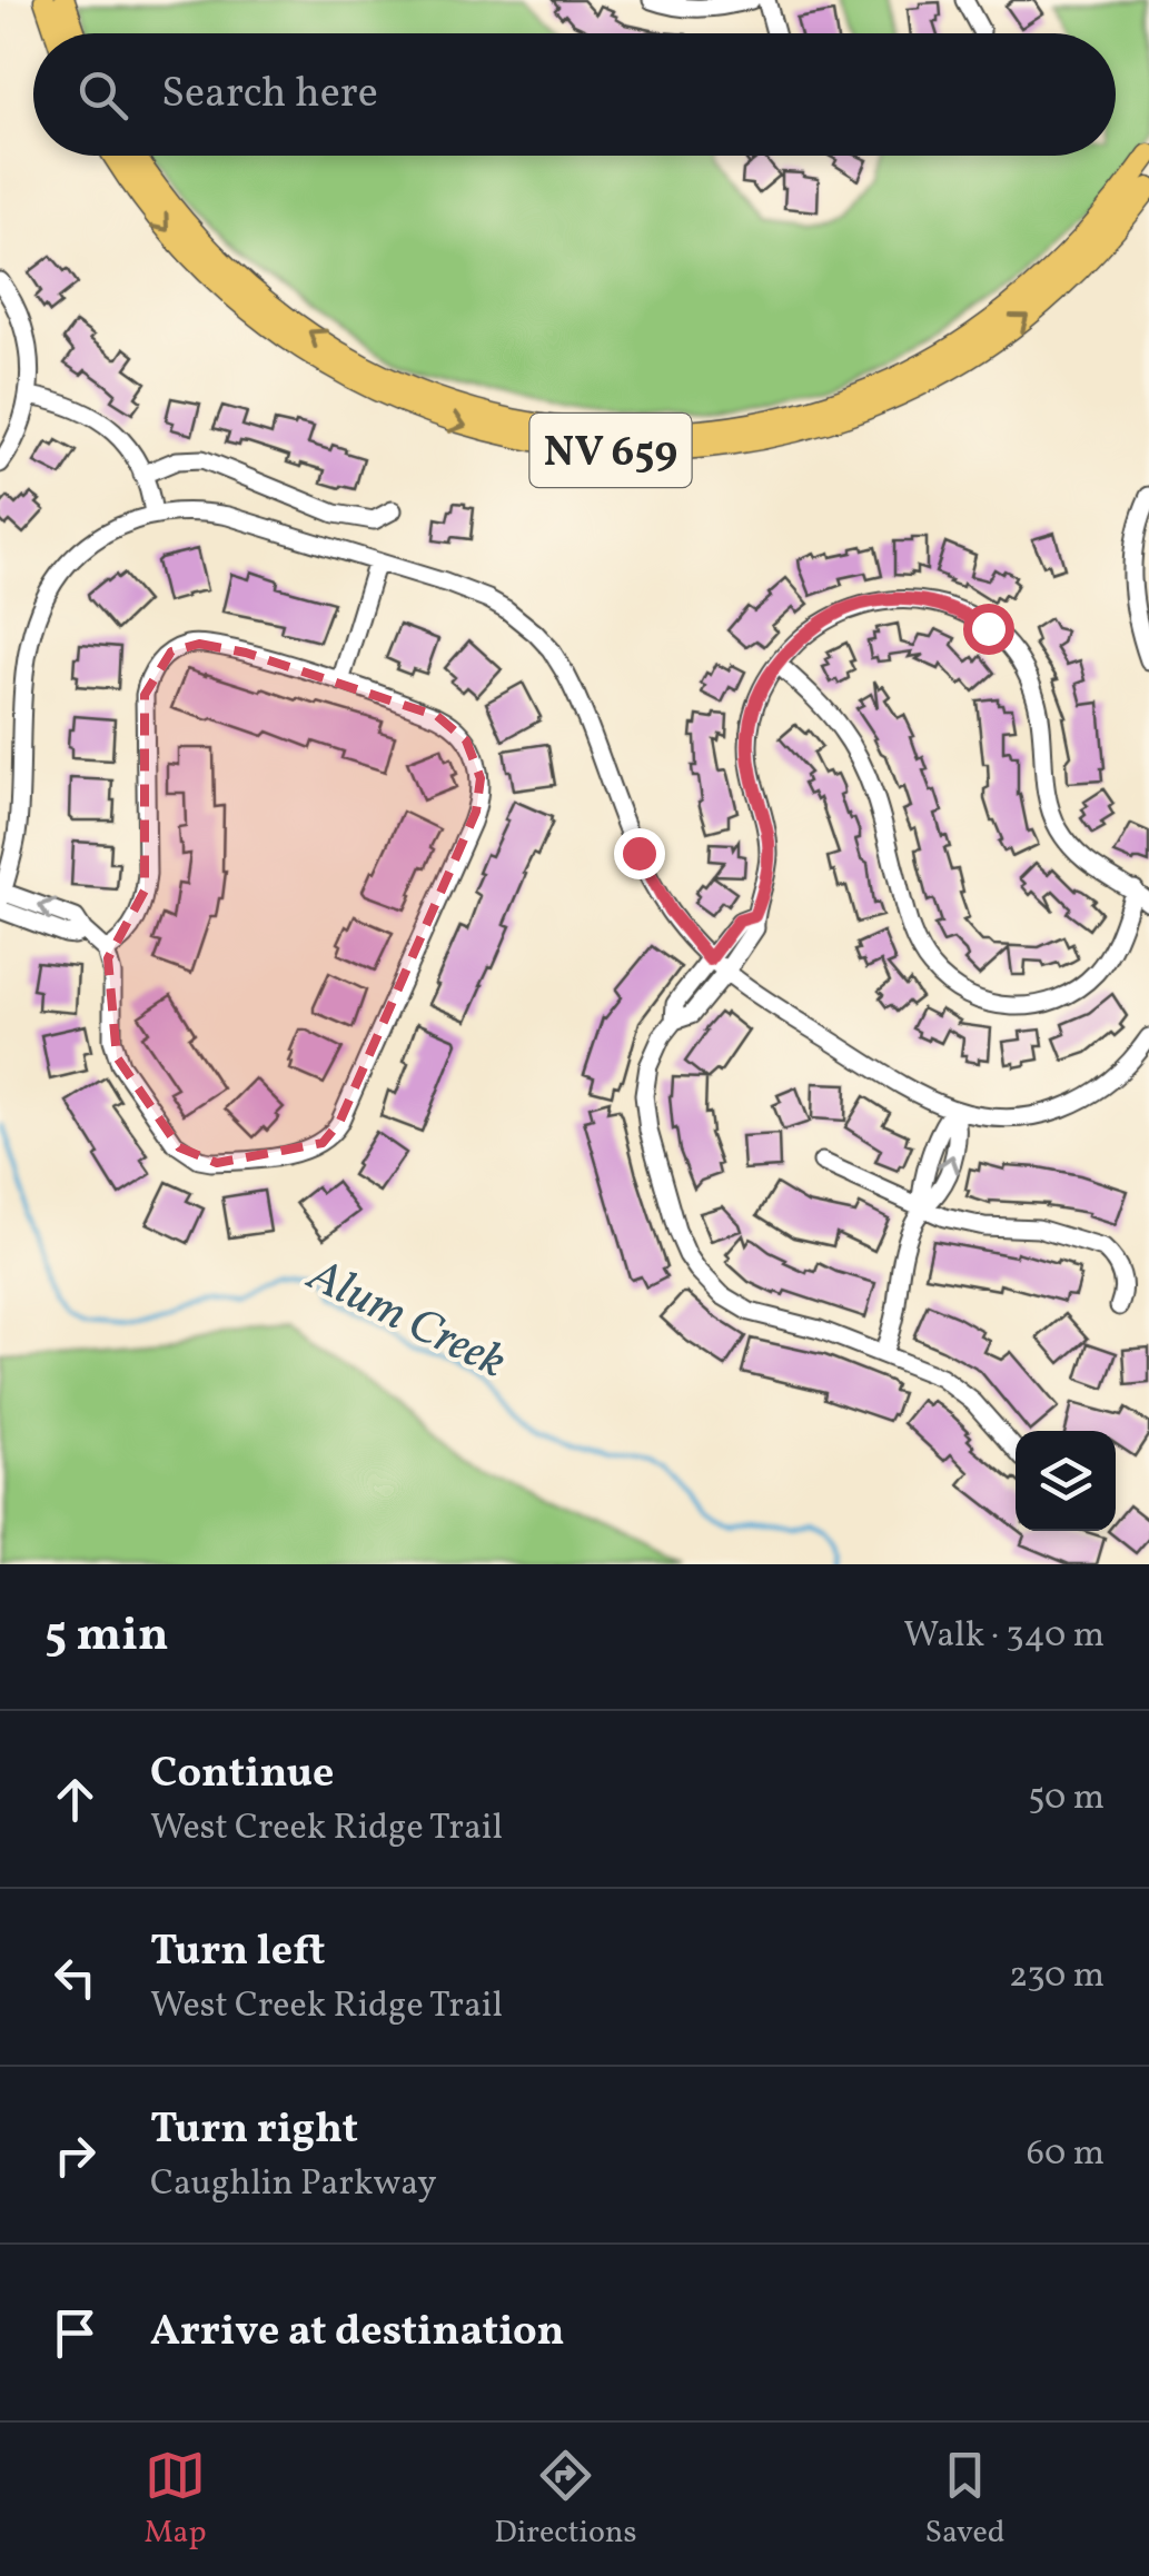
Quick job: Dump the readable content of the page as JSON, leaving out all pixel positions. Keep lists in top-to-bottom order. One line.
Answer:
{"streets":{"main road":["NV 659"]},"water":["Alum Creek"],"page":{"search":"Search here","heading":["5 min","Walk · 340 m"],"list":[["Continue","West Creek Ridge Trail","50 m"],["Turn left","West Creek Ridge Trail","230 m"],["Turn right","Caughlin Parkway","60 m"],"Arrive at destination"],"nav":["Map","Directions","Saved"]}}
